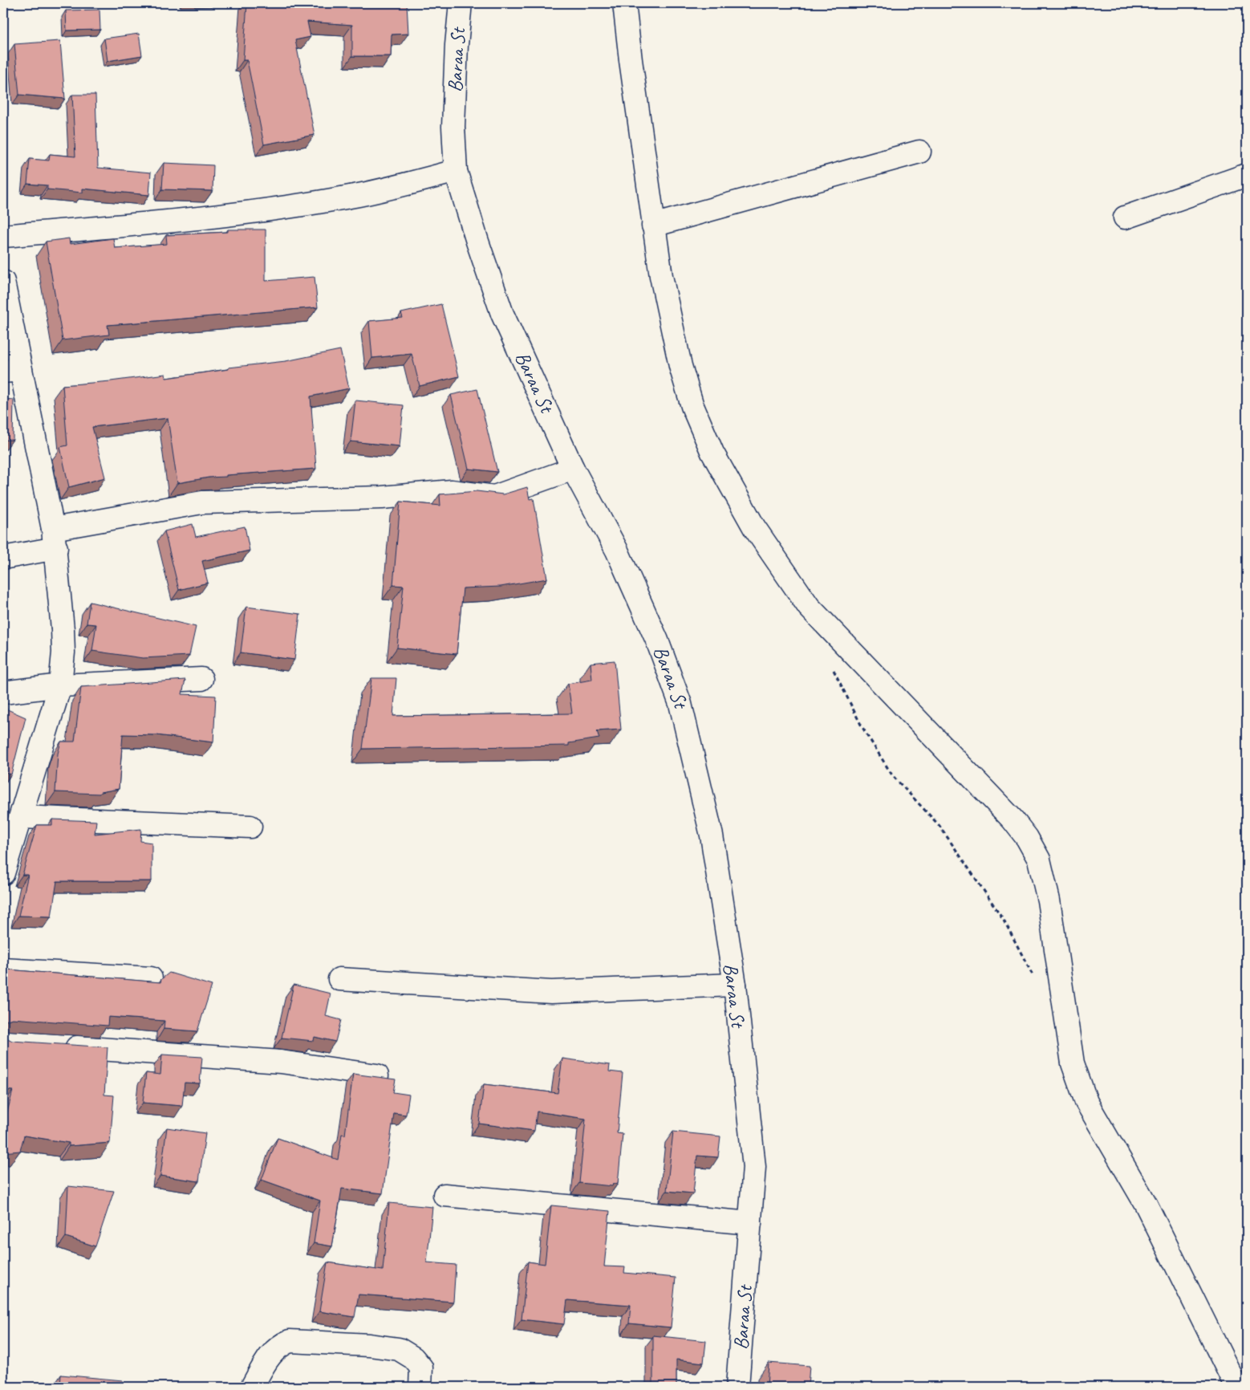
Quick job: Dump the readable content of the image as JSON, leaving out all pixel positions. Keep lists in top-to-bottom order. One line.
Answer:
{"streets":{"street":["Baraa St"]}}
